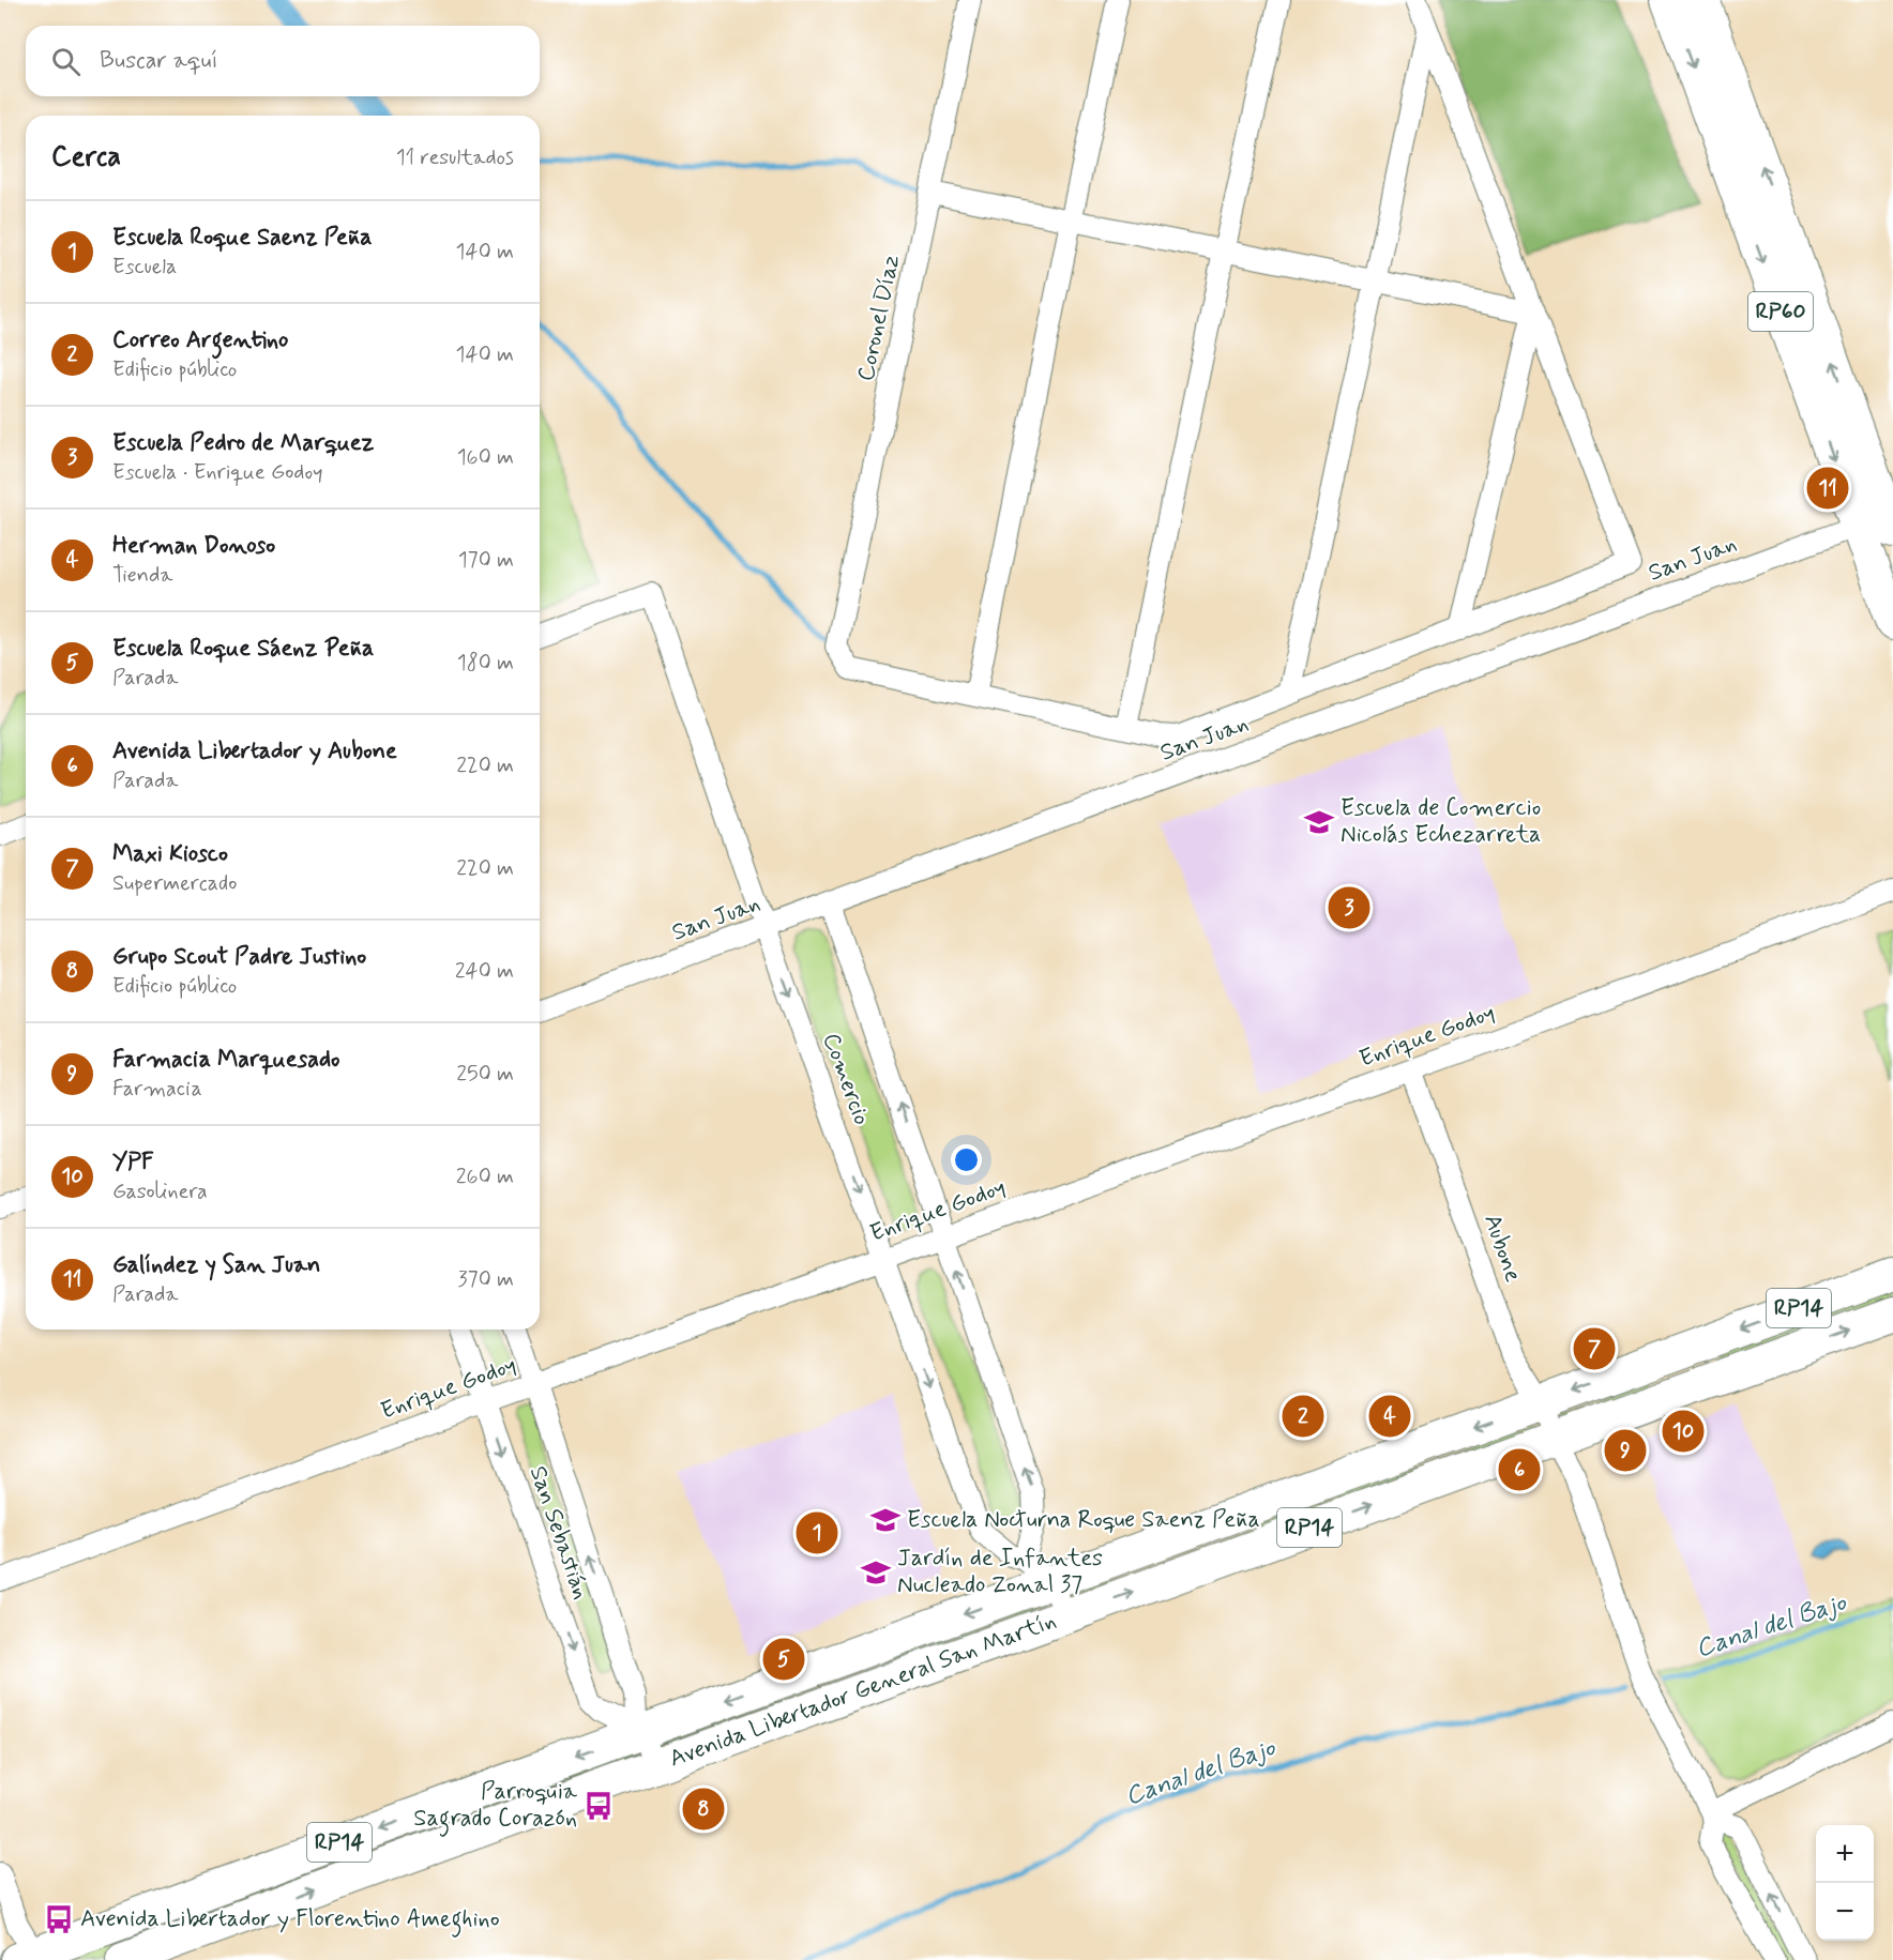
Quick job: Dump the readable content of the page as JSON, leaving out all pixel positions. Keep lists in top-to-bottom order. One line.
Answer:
{"streets":{"main road":["RP60","RP14","Avenida Libertador General San Martín"],"street":["Coronel Díaz","San Juan","Enrique Godoy","Comercio","Aubone","San Sebastián"]},"crossings":[["RP60","San Juan"],["San Juan","Comercio"],["Enrique Godoy","Comercio"],["Enrique Godoy","Aubone"],["Enrique Godoy","San Sebastián"],["Comercio","Avenida Libertador General San Martín"],["Aubone","Avenida Libertador General San Martín"],["San Sebastián","Avenida Libertador General San Martín"]],"water":["Canal del Bajo"],"places":{"school or university":["Escuela de Comercio Nicolás Echezarreta","Escuela Nocturna Roque Saenz Peña","Jardín de Infantes Nucleado Zonal 37"],"bus stop":["Parroquia Sagrado Corazón","Avenida Libertador y Florentino Ameghino"]},"page":{"search":"Buscar aquí","heading":["Cerca","11 resultados"],"list":[{"mark":"1","name":"Escuela Roque Saenz Peña","note":"Escuela","value":"140 m"},{"mark":"2","name":"Correo Argentino","note":"Edificio público","value":"140 m"},{"mark":"3","name":"Escuela Pedro de Marquez","note":"Escuela · Enrique Godoy","value":"160 m"},{"mark":"4","name":"Herman Donoso","note":"Tienda","value":"170 m"},{"mark":"5","name":"Escuela Roque Sáenz Peña","note":"Parada","value":"180 m"},{"mark":"6","name":"Avenida Libertador y Aubone","note":"Parada","value":"220 m"},{"mark":"7","name":"Maxi Kiosco","note":"Supermercado","value":"220 m"},{"mark":"8","name":"Grupo Scout Padre Justino","note":"Edificio público","value":"240 m"},{"mark":"9","name":"Farmacia Marquesado","note":"Farmacia","value":"250 m"},{"mark":"10","name":"YPF","note":"Gasolinera","value":"260 m"},{"mark":"11","name":"Galíndez y San Juan","note":"Parada","value":"370 m"}],"pins":["11","3","7","2","4","10","9","6","1","5","8"],"map_buttons":["+","−"]}}
